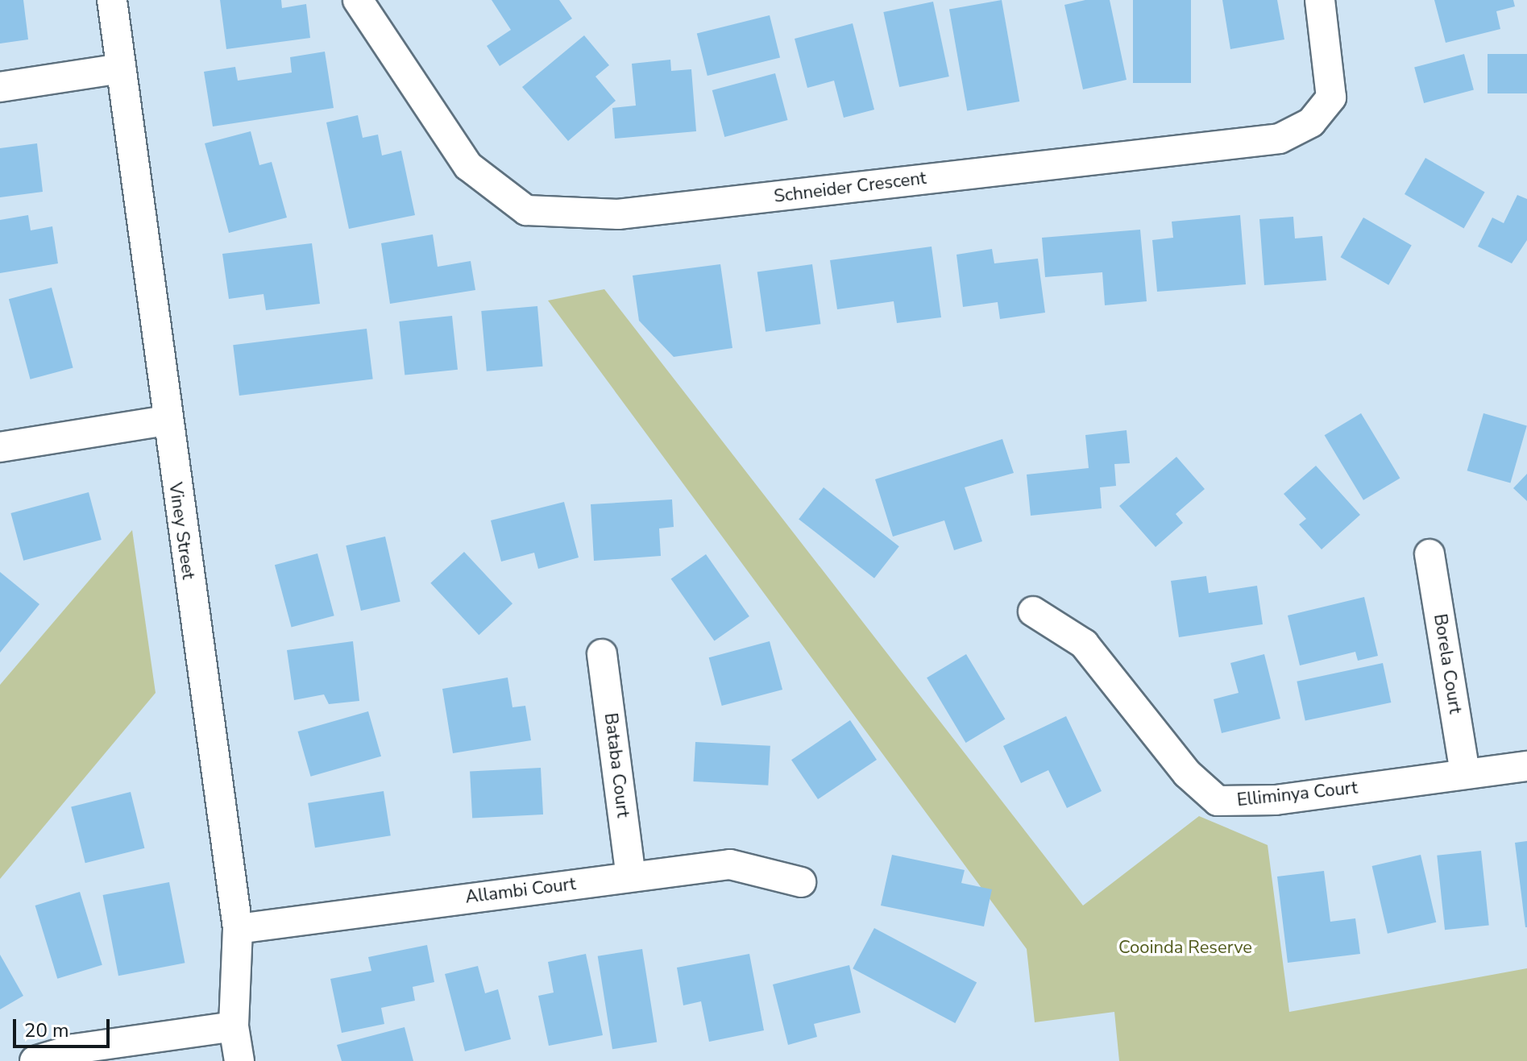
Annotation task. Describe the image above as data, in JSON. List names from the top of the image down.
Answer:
{
  "streets": {
    "street": [
      "Schneider Crescent",
      "Viney Street",
      "Borela Court",
      "Bataba Court",
      "Elliminya Court",
      "Allambi Court"
    ]
  },
  "crossings": [
    ["Viney Street", "Allambi Court"],
    ["Borela Court", "Elliminya Court"],
    ["Bataba Court", "Allambi Court"]
  ],
  "parks": ["Cooinda Reserve"],
  "scale_bar": "20 m"
}
